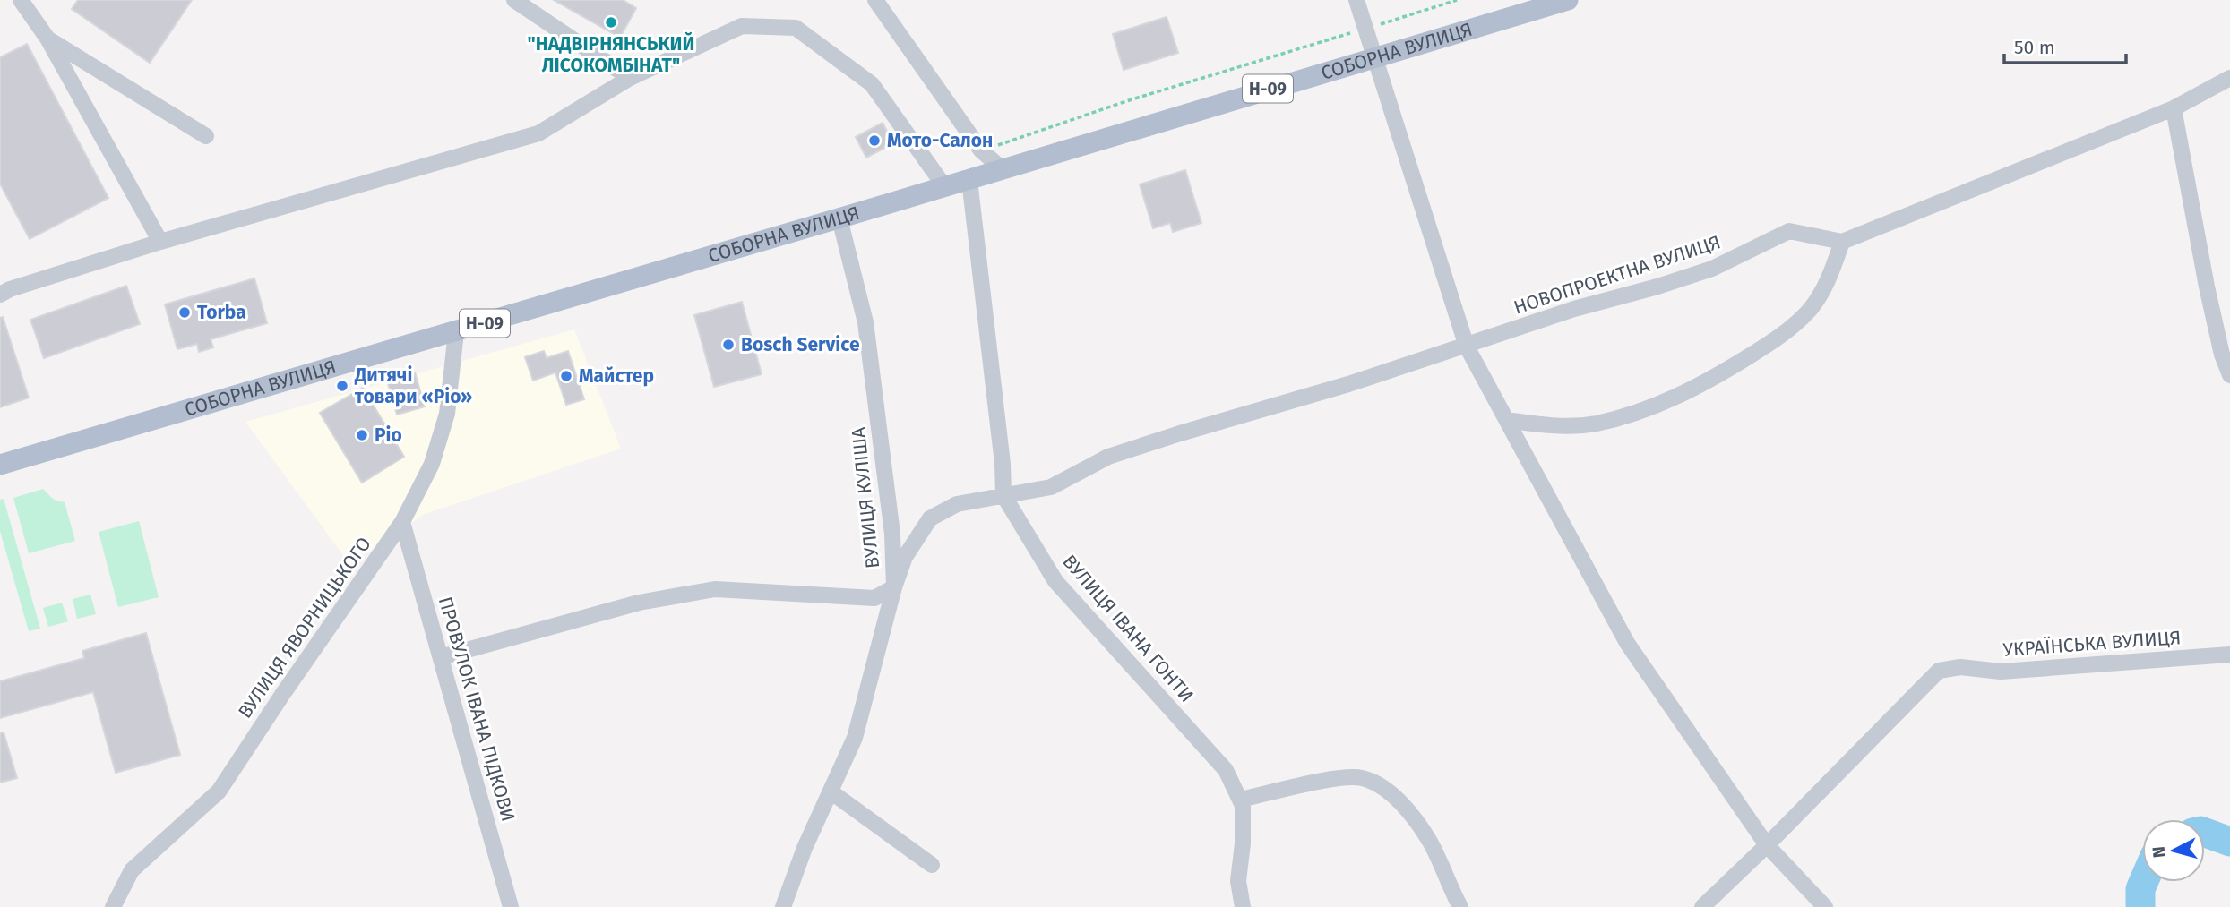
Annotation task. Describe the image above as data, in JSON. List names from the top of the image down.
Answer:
{
  "streets": {
    "main road": ["СОБОРНА ВУЛИЦЯ", "Н-09"],
    "street": [
      "НОВОПРОЕКТНА ВУЛИЦЯ",
      "ВУЛИЦЯ КУЛІША",
      "ВУЛИЦЯ ЯВОРНИЦЬКОГО",
      "ВУЛИЦЯ ІВАНА ГОНТИ",
      "УКРАЇНСЬКА ВУЛИЦЯ",
      "ПРОВУЛОК ІВАНА ПІДКОВИ"
    ]
  },
  "crossings": [
    ["СОБОРНА ВУЛИЦЯ", "ВУЛИЦЯ КУЛІША"],
    ["СОБОРНА ВУЛИЦЯ", "ВУЛИЦЯ ЯВОРНИЦЬКОГО"],
    ["СОБОРНА ВУЛИЦЯ", "ВУЛИЦЯ ІВАНА ГОНТИ"],
    ["НОВОПРОЕКТНА ВУЛИЦЯ", "ВУЛИЦЯ КУЛІША"],
    ["НОВОПРОЕКТНА ВУЛИЦЯ", "ВУЛИЦЯ ІВАНА ГОНТИ"],
    ["ВУЛИЦЯ ЯВОРНИЦЬКОГО", "ПРОВУЛОК ІВАНА ПІДКОВИ"]
  ],
  "places": [
    "\"НАДВІРНЯНСЬКИЙ ЛІСОКОМБІНАТ\"",
    "Мото-Салон",
    "Torba",
    "Bosch Service",
    "Майстер",
    "Дитячі товари «Ріо»",
    "Ріо"
  ],
  "scale_bar": "50 m",
  "north": "left"
}
